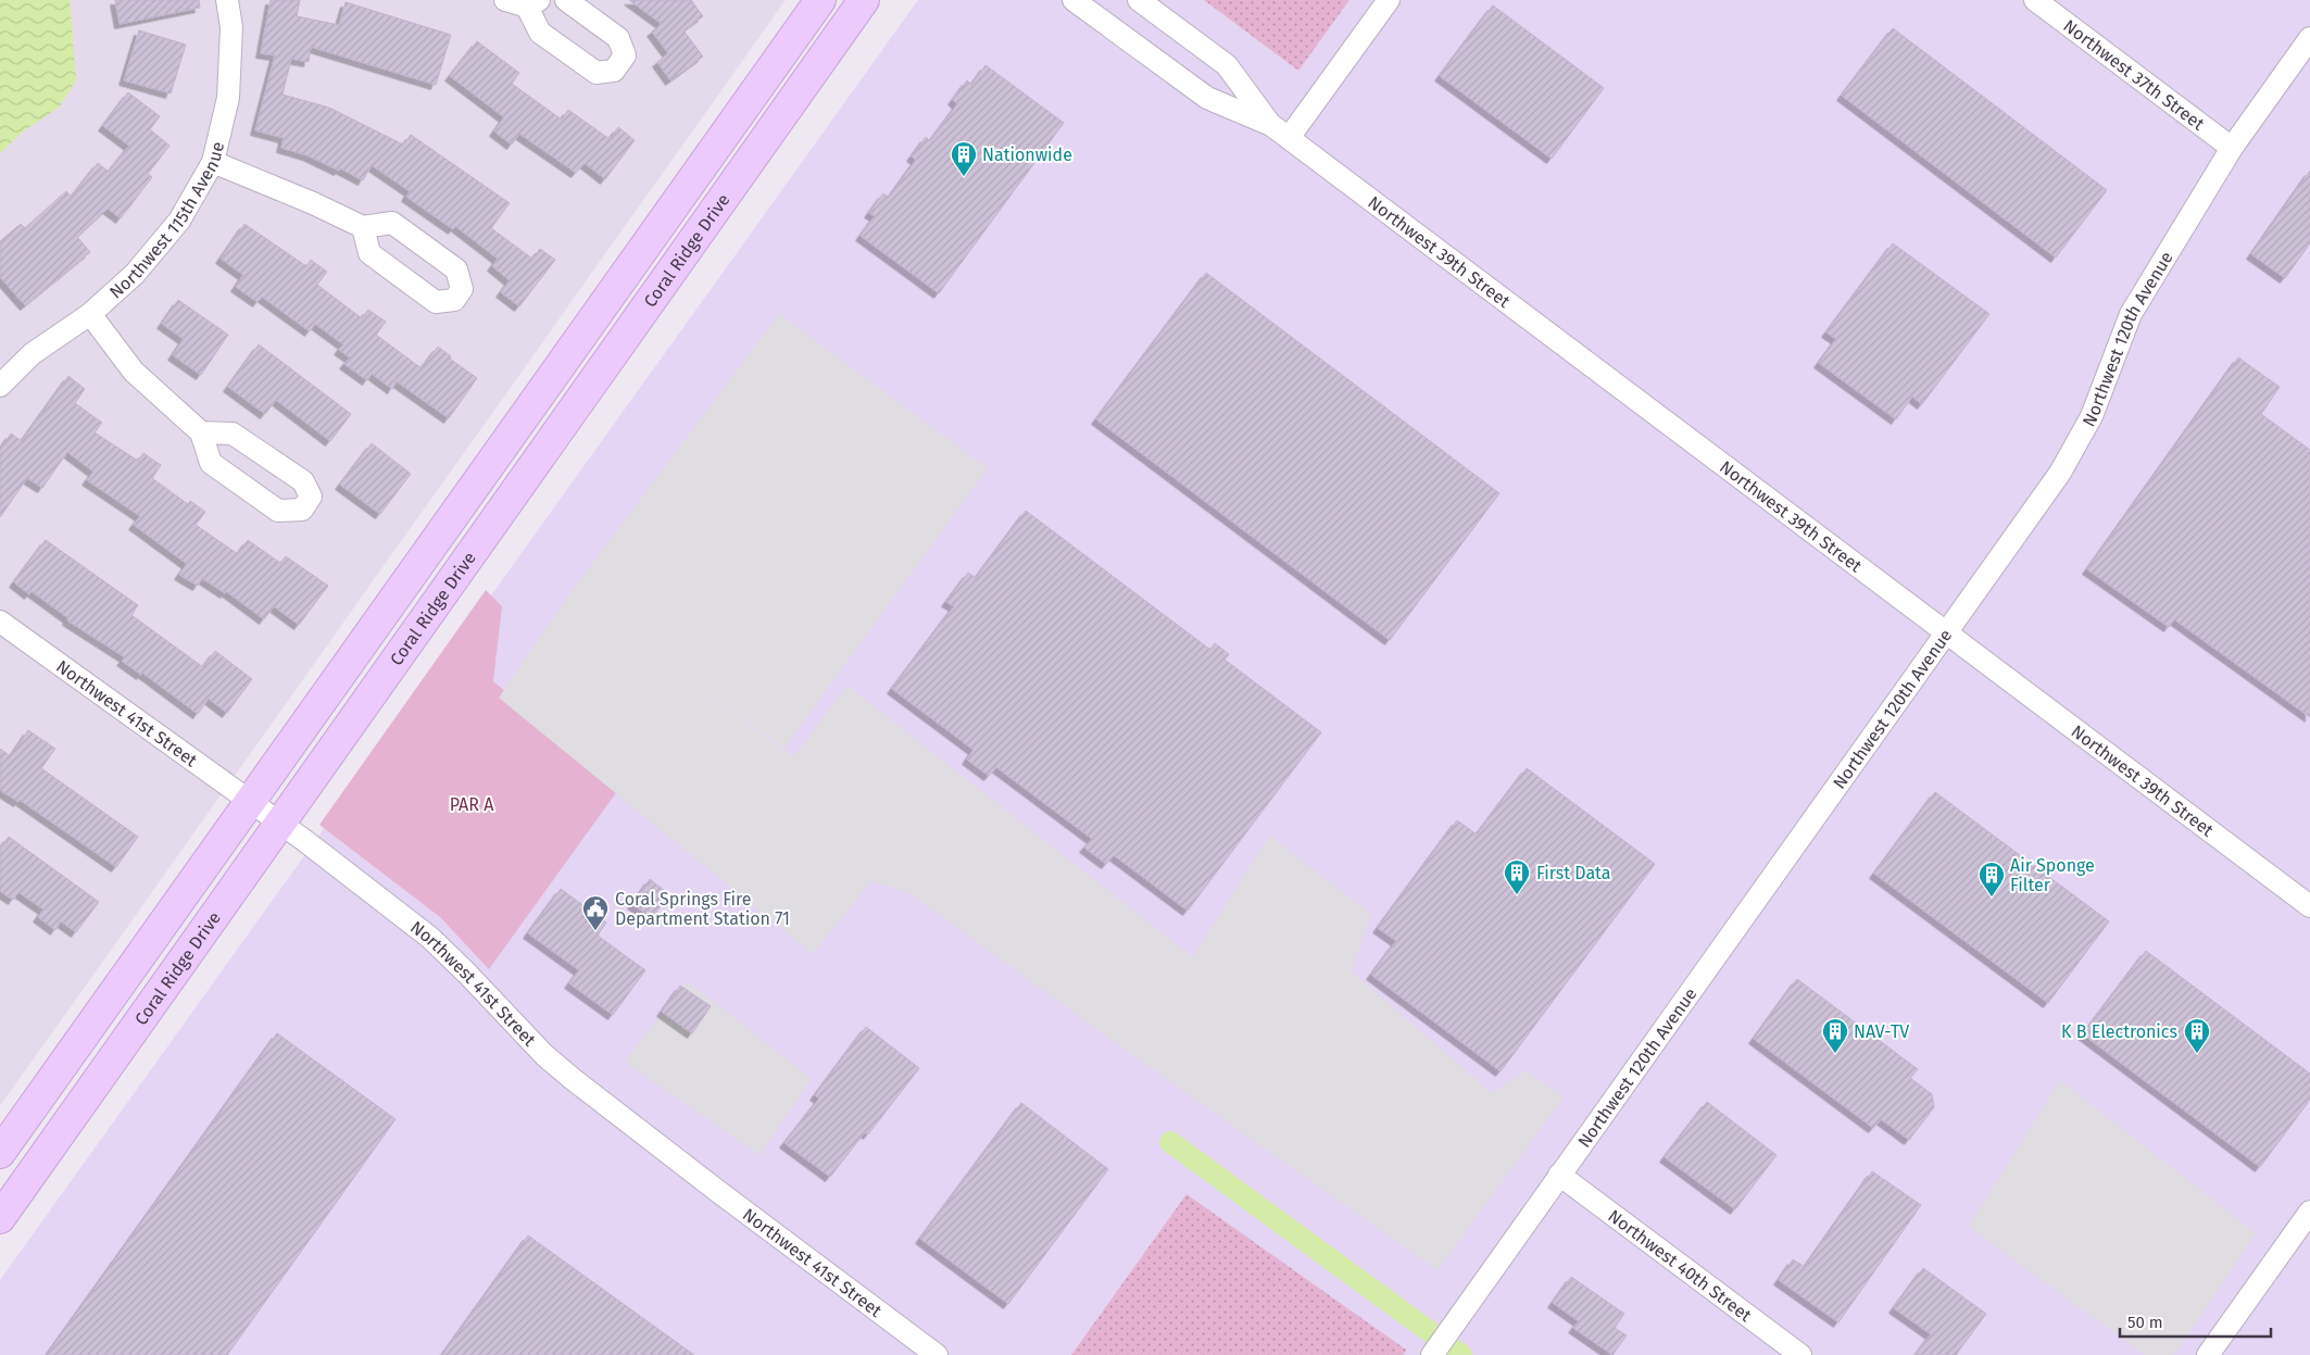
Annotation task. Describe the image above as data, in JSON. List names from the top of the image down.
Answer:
{
  "streets": {
    "main road": ["Coral Ridge Drive"],
    "street": [
      "Northwest 37th Street",
      "Northwest 115th Avenue",
      "Northwest 39th Street",
      "Northwest 120th Avenue",
      "Northwest 41st Street",
      "Northwest 40th Street"
    ]
  },
  "crossings": [
    ["Northwest 37th Street", "Northwest 120th Avenue"],
    ["Coral Ridge Drive", "Northwest 41st Street"],
    ["Northwest 39th Street", "Northwest 120th Avenue"],
    ["Northwest 120th Avenue", "Northwest 40th Street"]
  ],
  "parks": ["PAR A"],
  "places": {
    "building": [
      "Nationwide",
      "First Data",
      "Air Sponge Filter",
      "NAV-TV",
      "K B Electronics"
    ],
    "public building": ["Coral Springs Fire Department Station 71"]
  },
  "scale_bar": "50 m"
}
